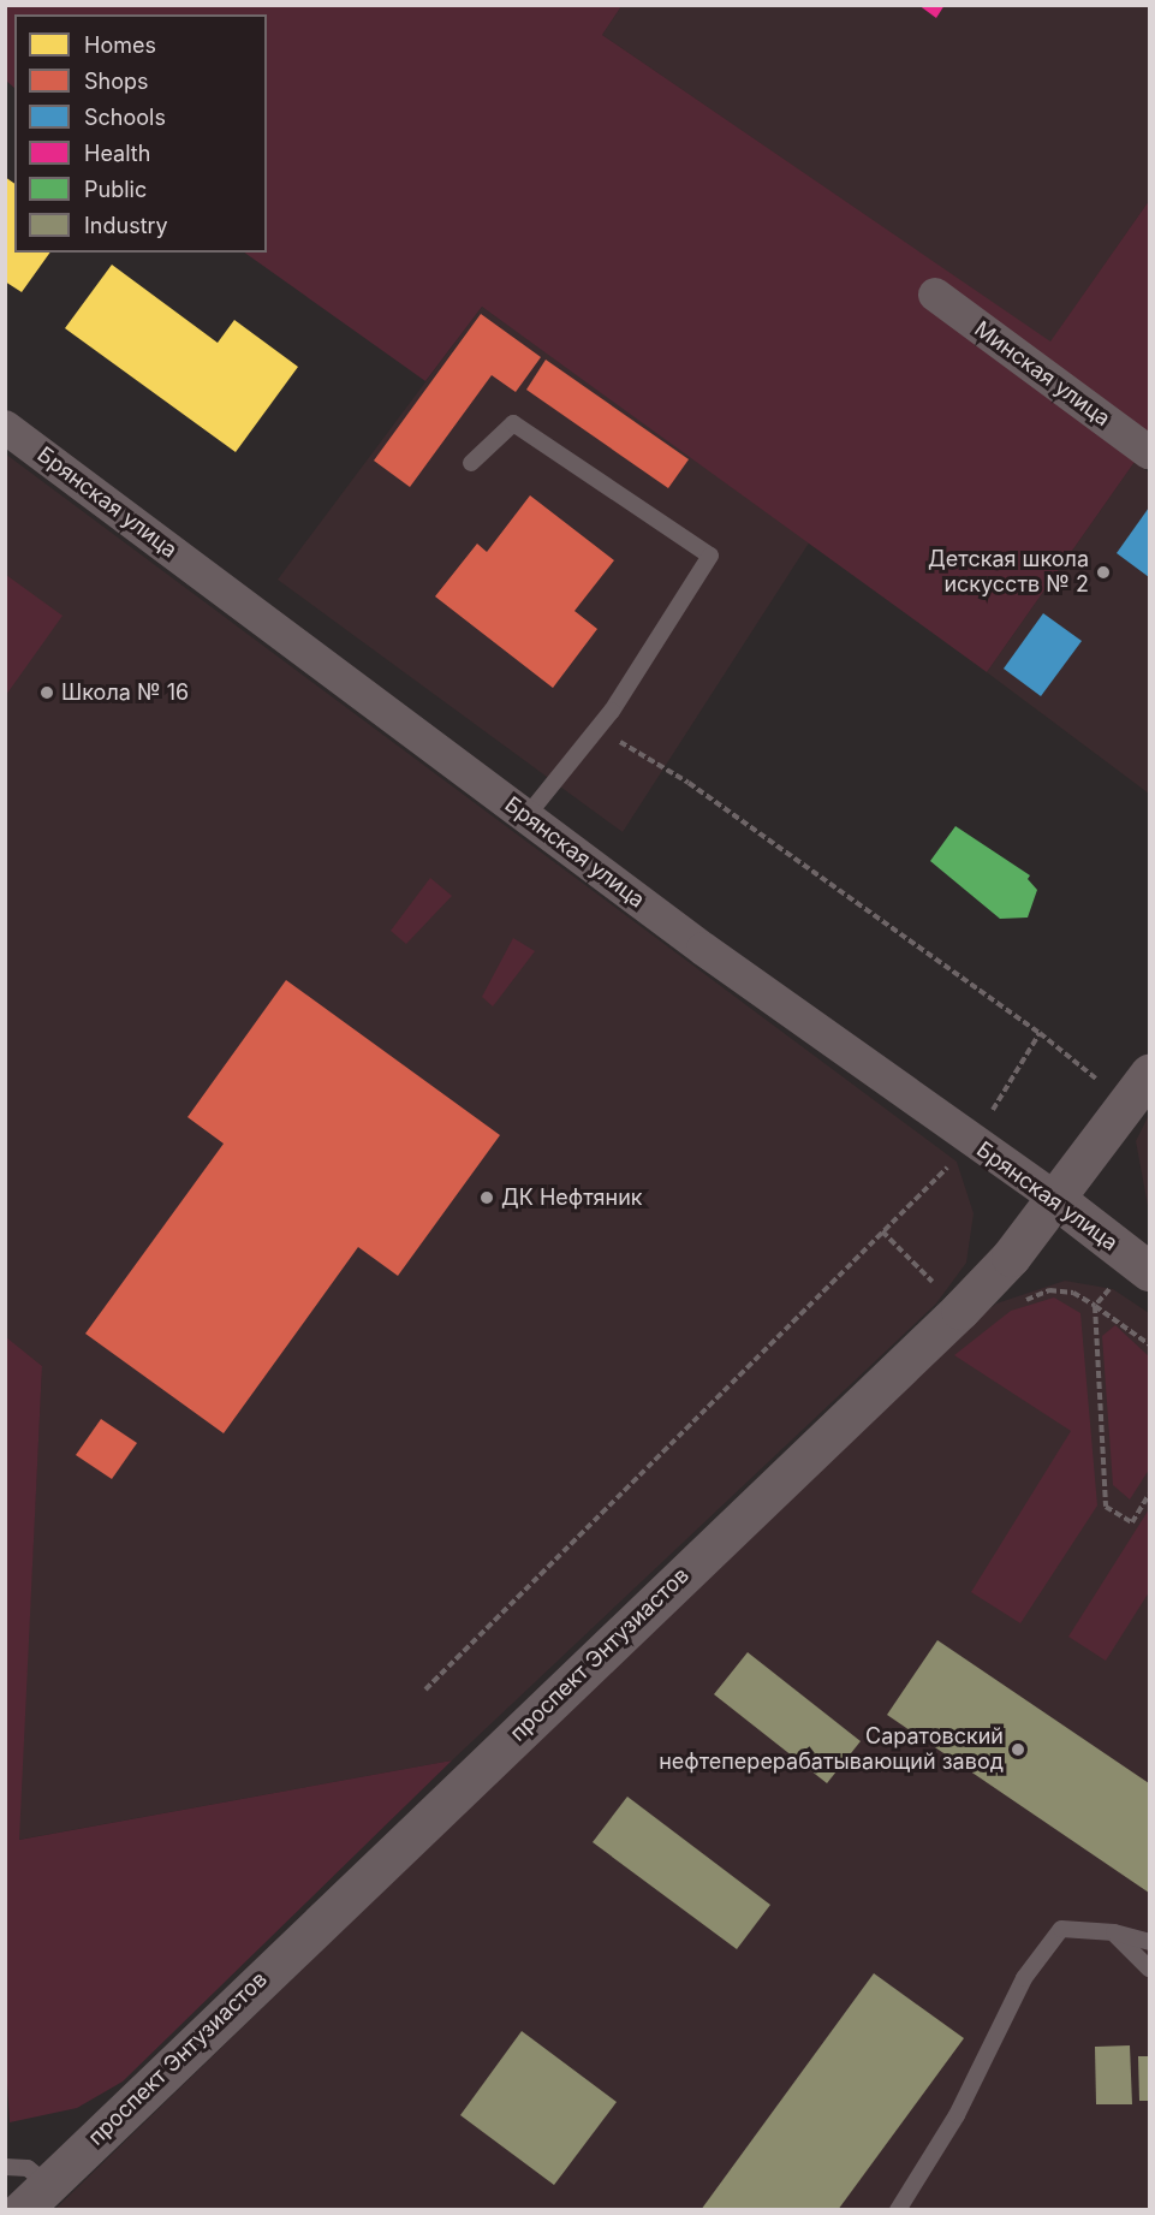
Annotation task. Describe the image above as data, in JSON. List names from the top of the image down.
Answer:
{
  "streets": {
    "street": ["Минская улица", "Брянская улица", "проспект Энтузиастов"]
  },
  "crossings": [
    ["Брянская улица", "проспект Энтузиастов"]
  ],
  "places": [
    "Детская школа искусств № 2",
    "Школа № 16",
    "ДК Нефтяник",
    "Саратовский нефтеперерабатывающий завод"
  ],
  "legend": [
    "Homes",
    "Shops",
    "Schools",
    "Health",
    "Public",
    "Industry"
  ]
}
